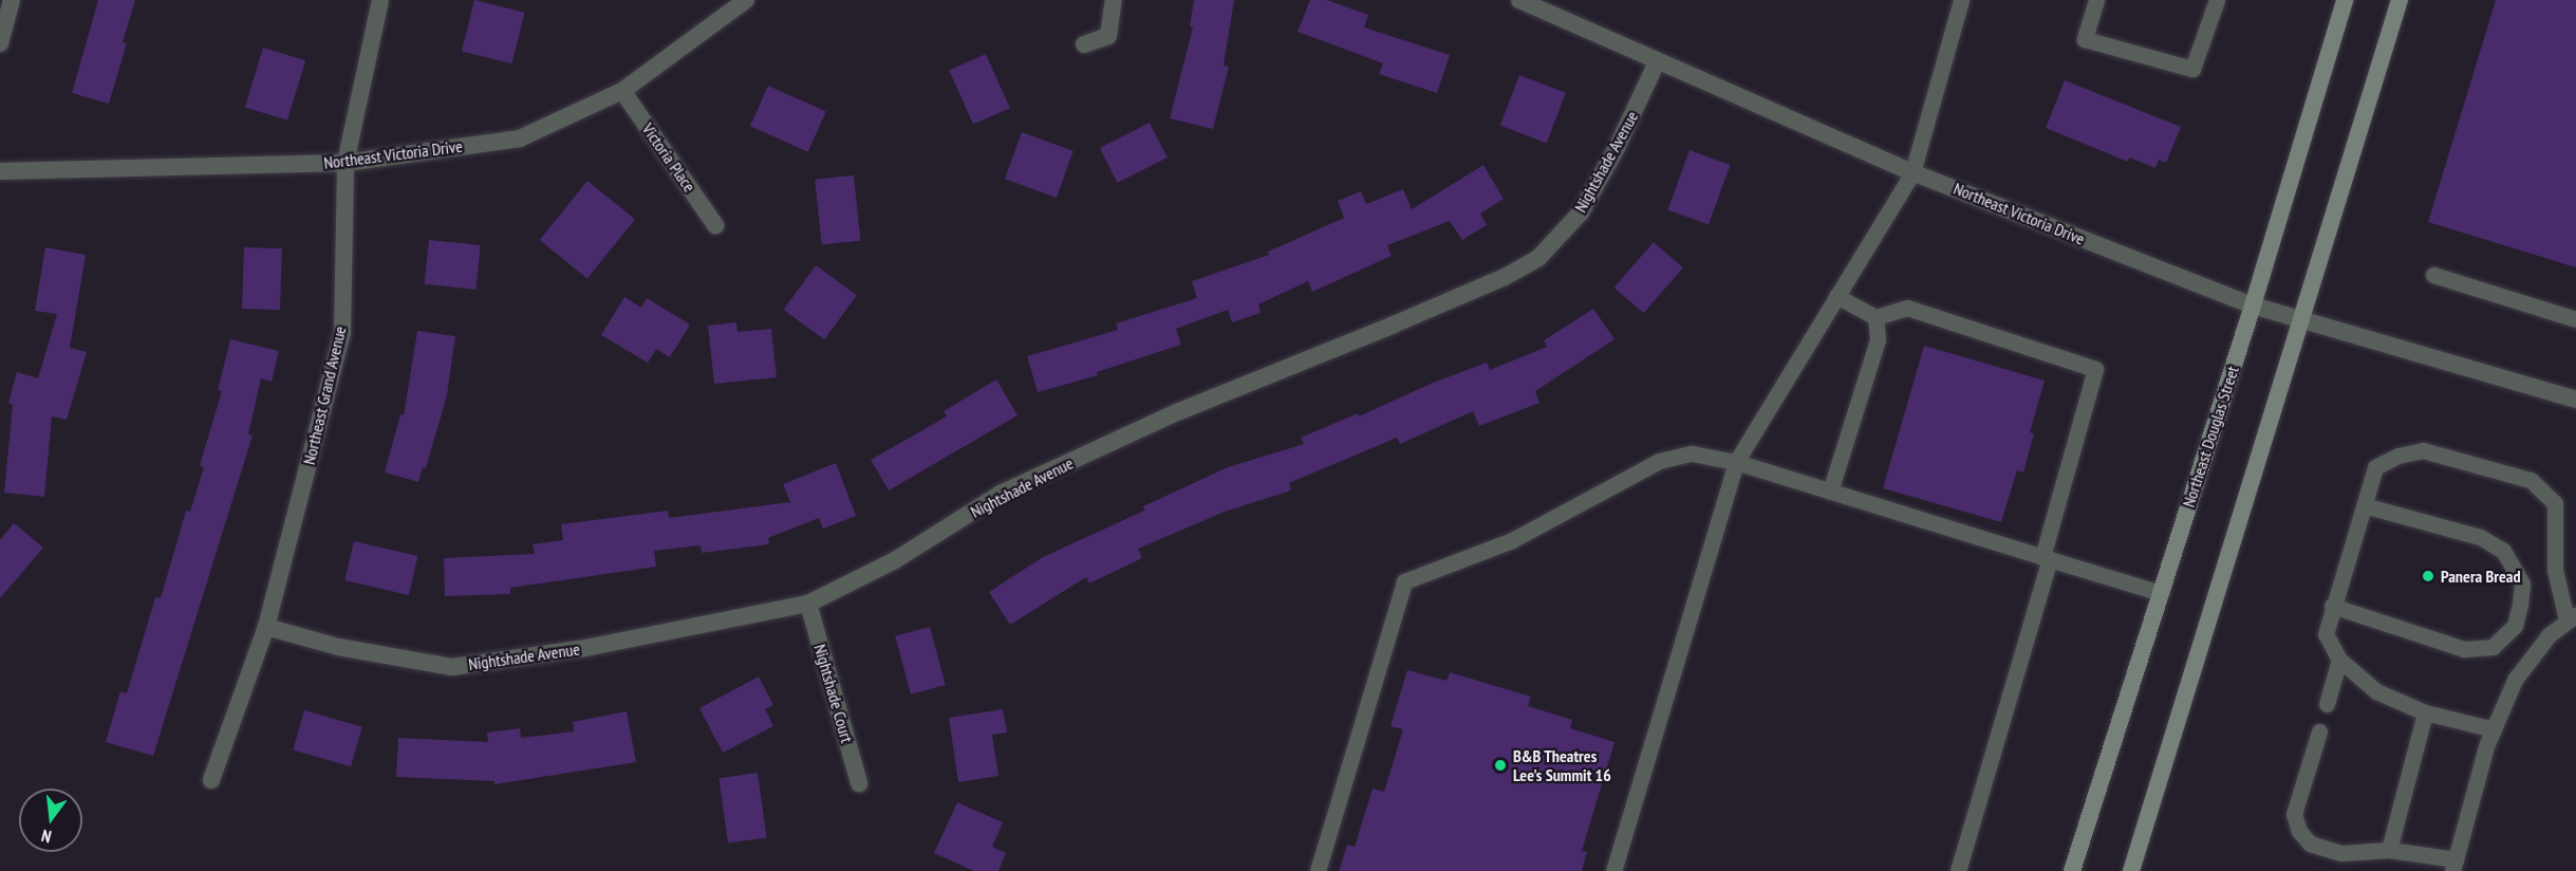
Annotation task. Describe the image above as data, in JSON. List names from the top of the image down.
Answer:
{
  "streets": {
    "main road": ["Northeast Douglas Street"],
    "street": [
      "Northeast Victoria Drive",
      "Victoria Place",
      "Nightshade Avenue",
      "Northeast Grand Avenue",
      "Nightshade Court"
    ]
  },
  "crossings": [
    ["Northeast Victoria Drive", "Victoria Place"],
    ["Northeast Victoria Drive", "Nightshade Avenue"],
    ["Northeast Victoria Drive", "Northeast Grand Avenue"],
    ["Northeast Victoria Drive", "Northeast Douglas Street"],
    ["Nightshade Avenue", "Northeast Grand Avenue"],
    ["Nightshade Avenue", "Nightshade Court"]
  ],
  "places": ["Panera Bread", "B&B Theatres Lee's Summit 16"],
  "north": "bottom"
}
